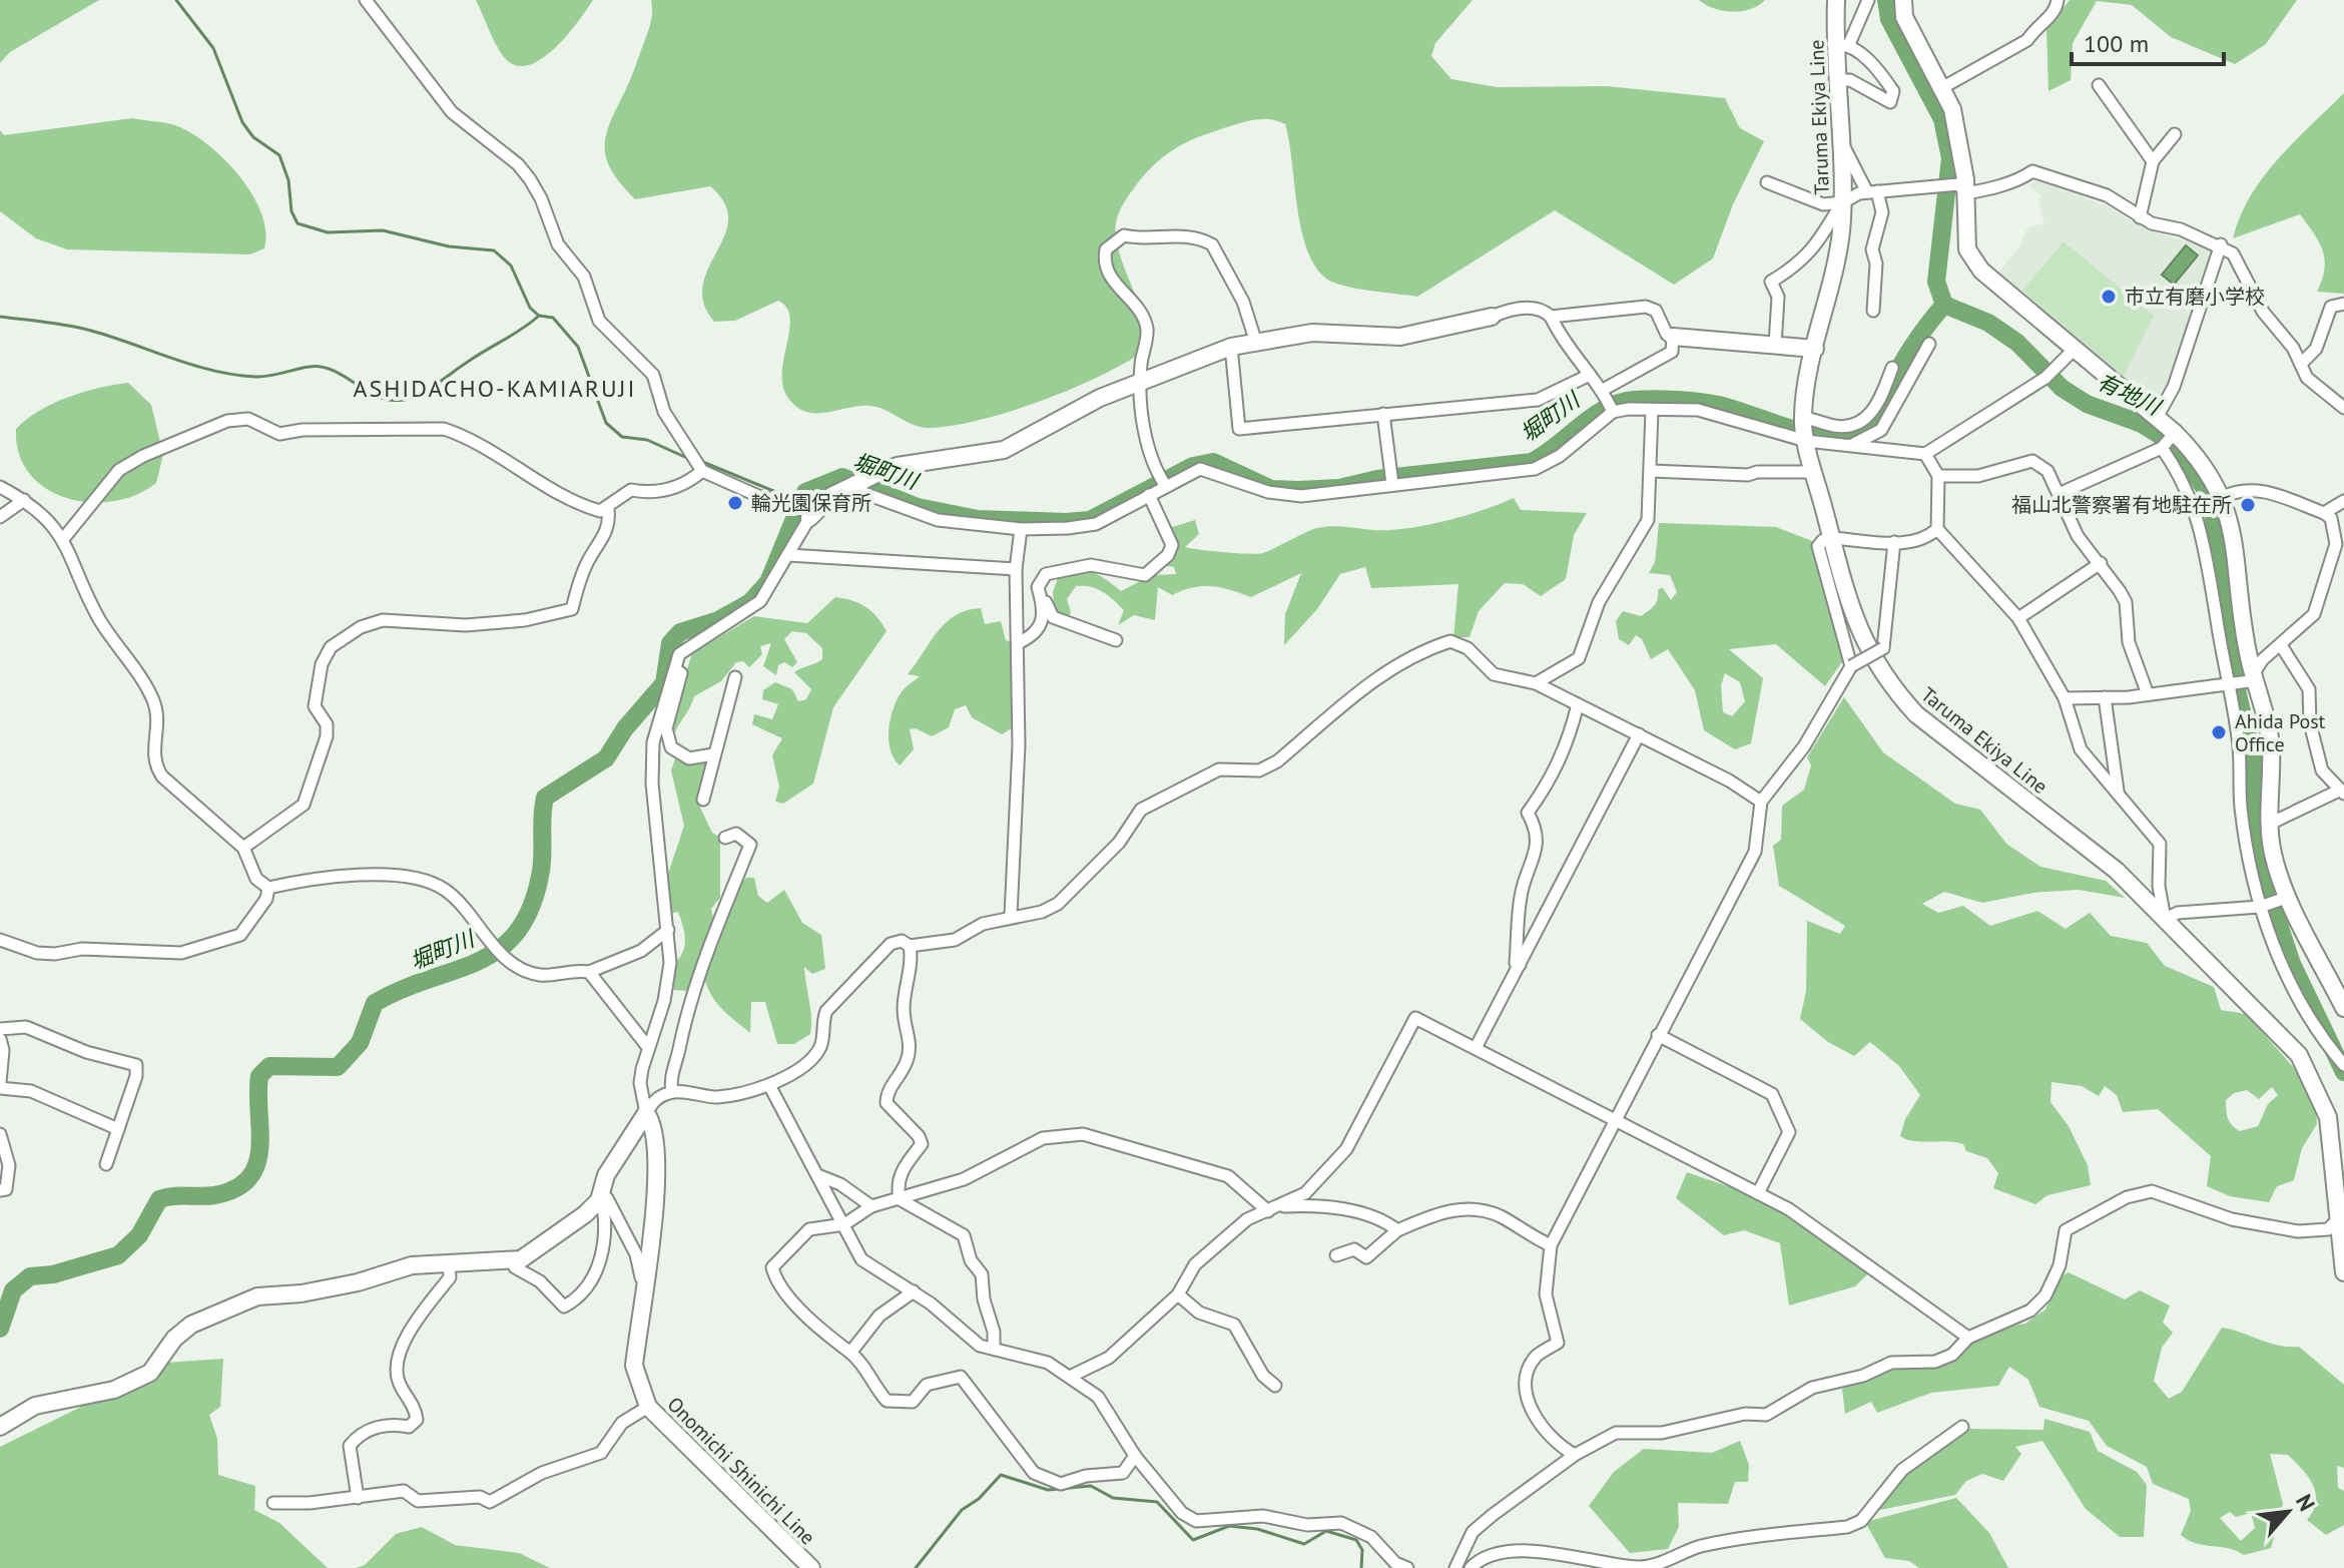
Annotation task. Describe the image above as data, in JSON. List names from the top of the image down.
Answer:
{
  "streets": {
    "main road": ["Taruma Ekiya Line", "Onomichi Shinichi Line"]
  },
  "districts": ["ASHIDACHO-KAMIARUJI"],
  "water": ["有地川", "堀町川"],
  "places": [
    "市立有磨小学校",
    "輪光園保育所",
    "福山北警察署有地駐在所",
    "Ahida Post Office"
  ],
  "scale_bar": "100 m",
  "north": "top right"
}
